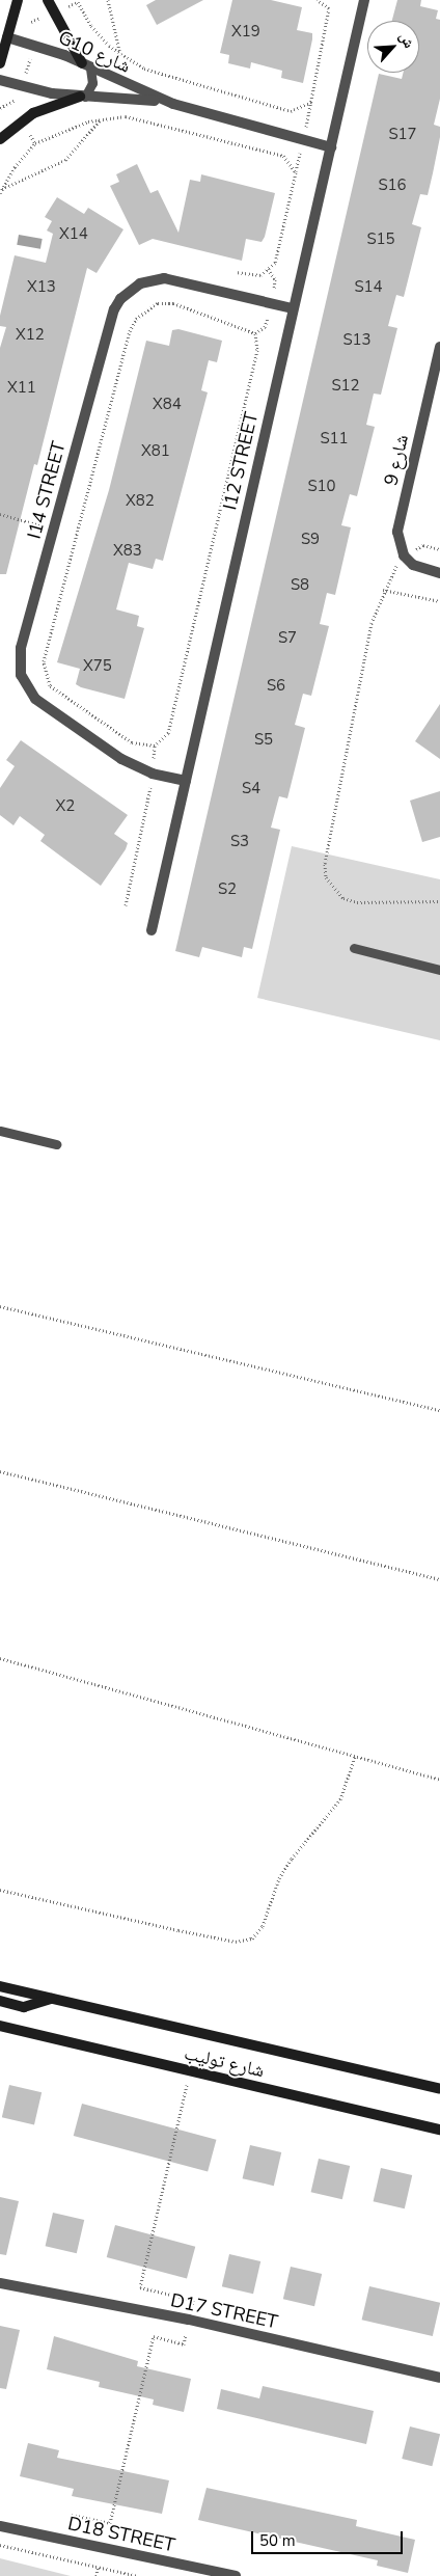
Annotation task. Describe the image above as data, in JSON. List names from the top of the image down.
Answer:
{
  "streets": {
    "street": [
      "G10 شارع",
      "شارع 9",
      "I12 STREET",
      "I14 STREET",
      "شارع توليب",
      "D17 STREET",
      "D18 STREET"
    ]
  },
  "crossings": [
    ["G10 شارع", "I12 STREET"],
    ["I12 STREET", "I14 STREET"]
  ],
  "house_numbers": [
    "X19",
    "S17",
    "S16",
    "X14",
    "S15",
    "X13",
    "S14",
    "X12",
    "S13",
    "S12",
    "X11",
    "X84",
    "S11",
    "X81",
    "S10",
    "X82",
    "S9",
    "X83",
    "S8",
    "S7",
    "X75",
    "S6",
    "S5",
    "S4",
    "X2",
    "S3",
    "S2"
  ],
  "scale_bar": "50 m",
  "north": "top right"
}
